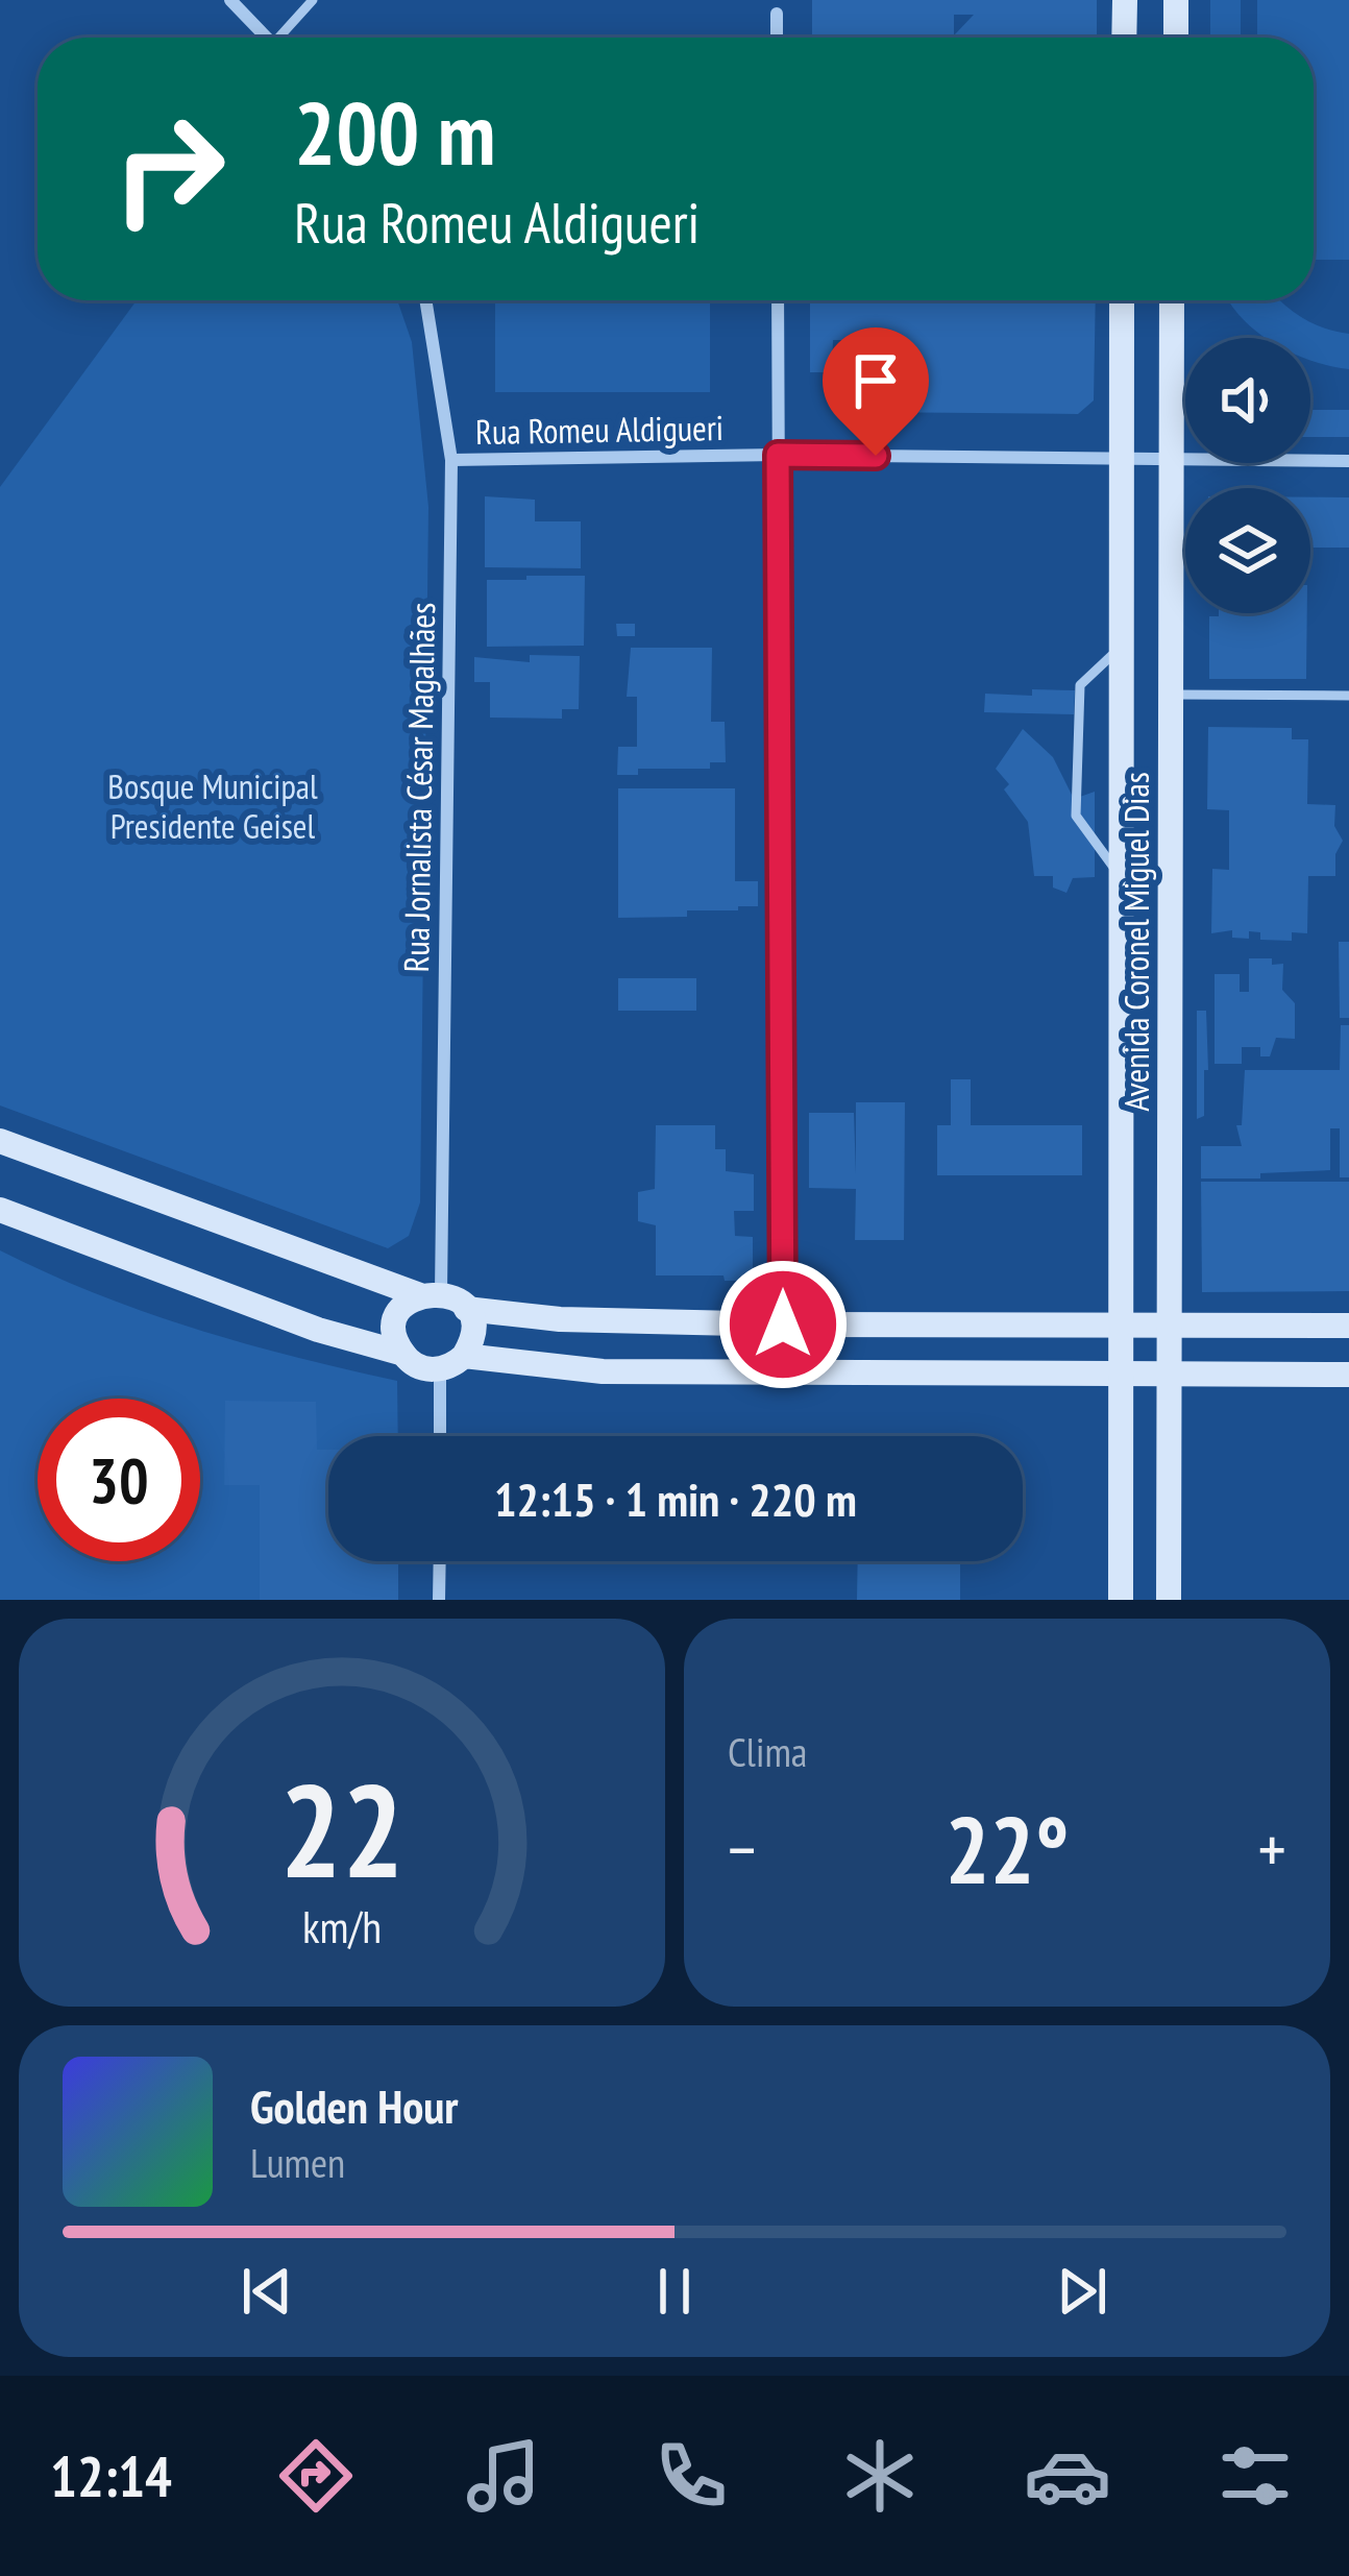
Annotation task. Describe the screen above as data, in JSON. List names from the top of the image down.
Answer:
{
  "streets": {
    "main road": ["Avenida Coronel Miguel Dias"],
    "street": ["Rua Romeu Aldigueri", "Rua Jornalista César Magalhães"]
  },
  "crossings": [
    ["Rua Romeu Aldigueri", "Rua Jornalista César Magalhães"],
    ["Rua Romeu Aldigueri", "Avenida Coronel Miguel Dias"]
  ],
  "parks": ["Bosque Municipal Presidente Geisel"],
  "page": {
    "turn": ["200 m", "Rua Romeu Aldigueri"],
    "limit": "30",
    "trip": "12:15 · 1 min · 220 m",
    "tile": "Clima",
    "heat": ["−", "22°", "+"],
    "song": ["Golden Hour", "Lumen"],
    "tabs": "12:14",
    "gauge": ["22", "km/h"]
  }
}
